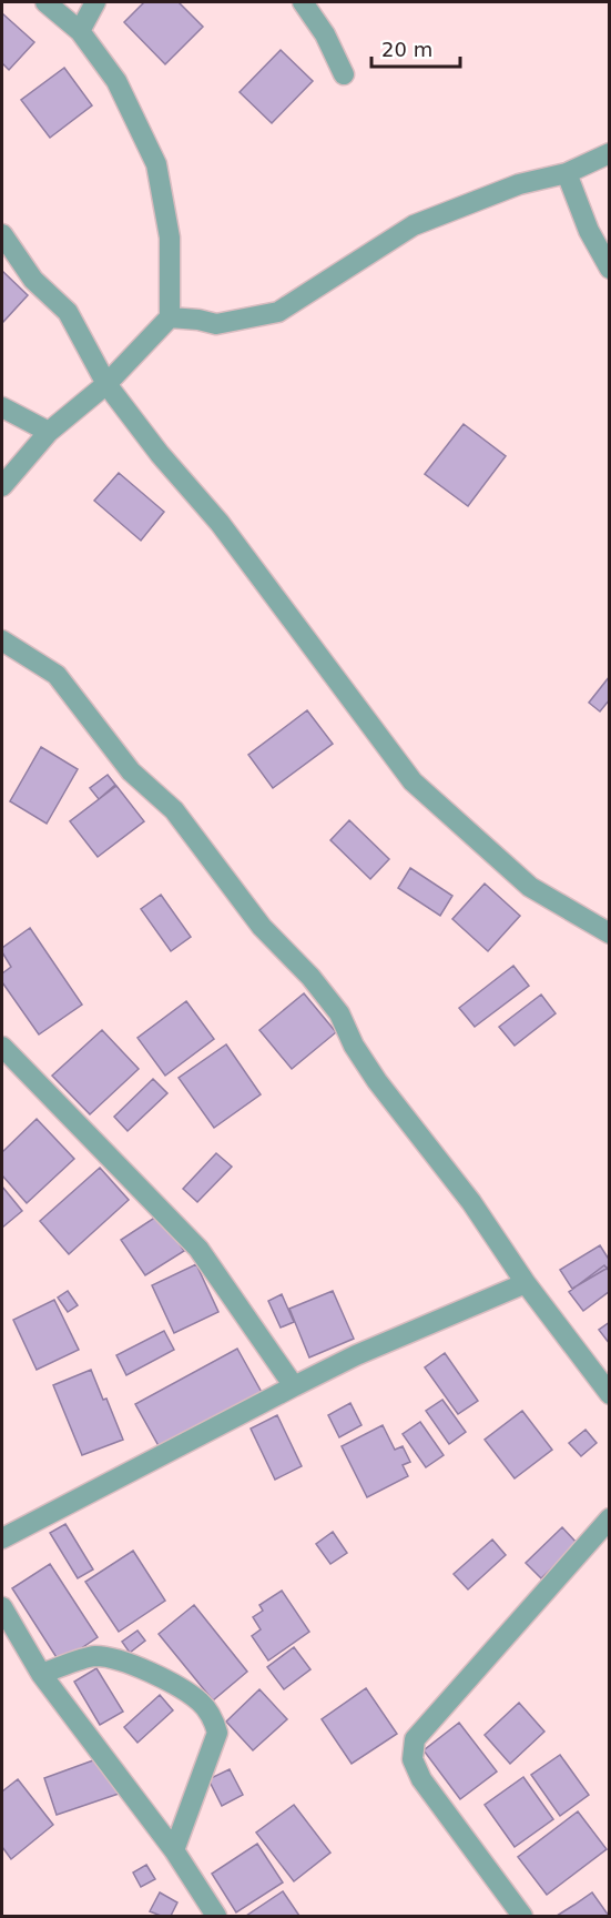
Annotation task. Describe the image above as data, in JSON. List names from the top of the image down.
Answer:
{
  "scale_bar": "20 m"
}
